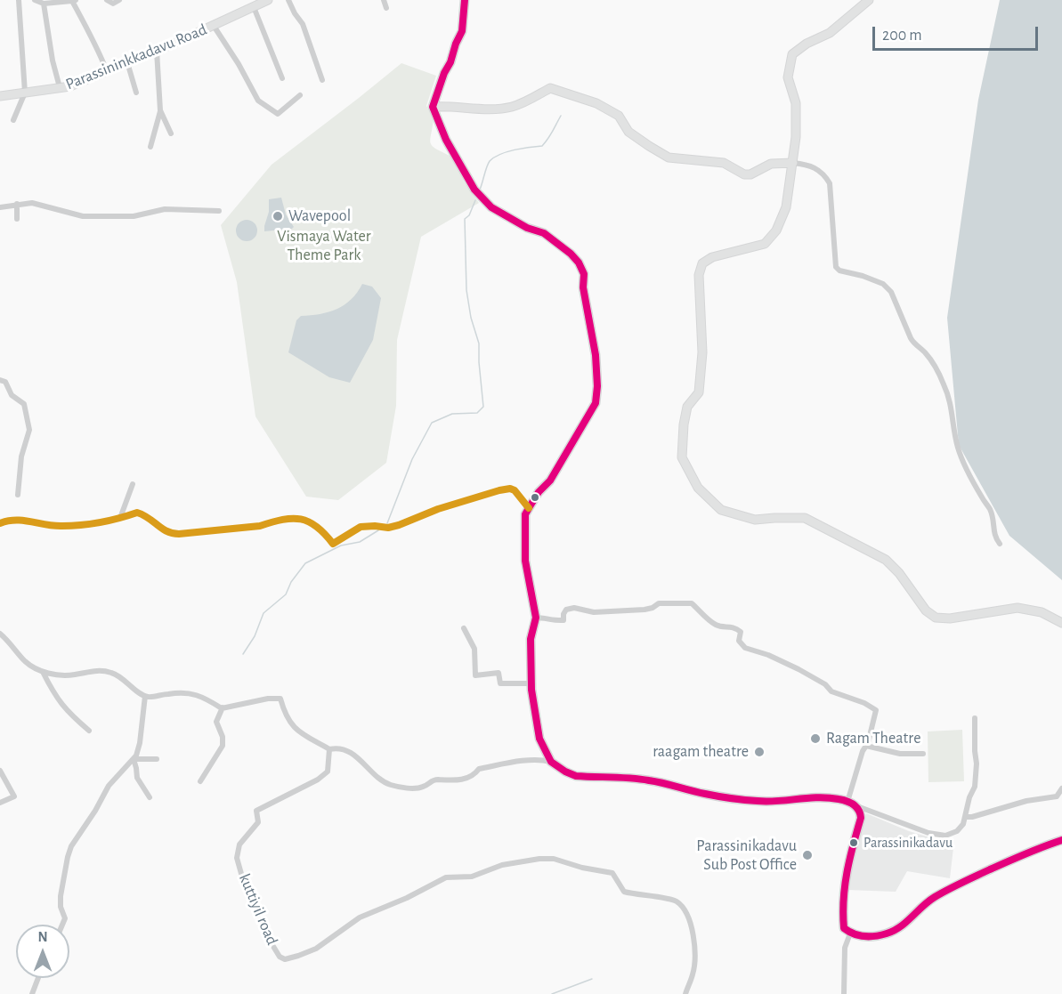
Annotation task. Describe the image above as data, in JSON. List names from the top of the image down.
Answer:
{
  "streets": {
    "main road": ["Parassininkkadavu Road"],
    "street": ["kuttiyil road"]
  },
  "parks": ["Vismaya Water Theme Park"],
  "places": [
    "Wavepool",
    "Ragam Theatre",
    "raagam theatre",
    "Parassinikadavu",
    "Parassinikadavu Sub Post Office"
  ],
  "scale_bar": "200 m",
  "north": "top"
}
